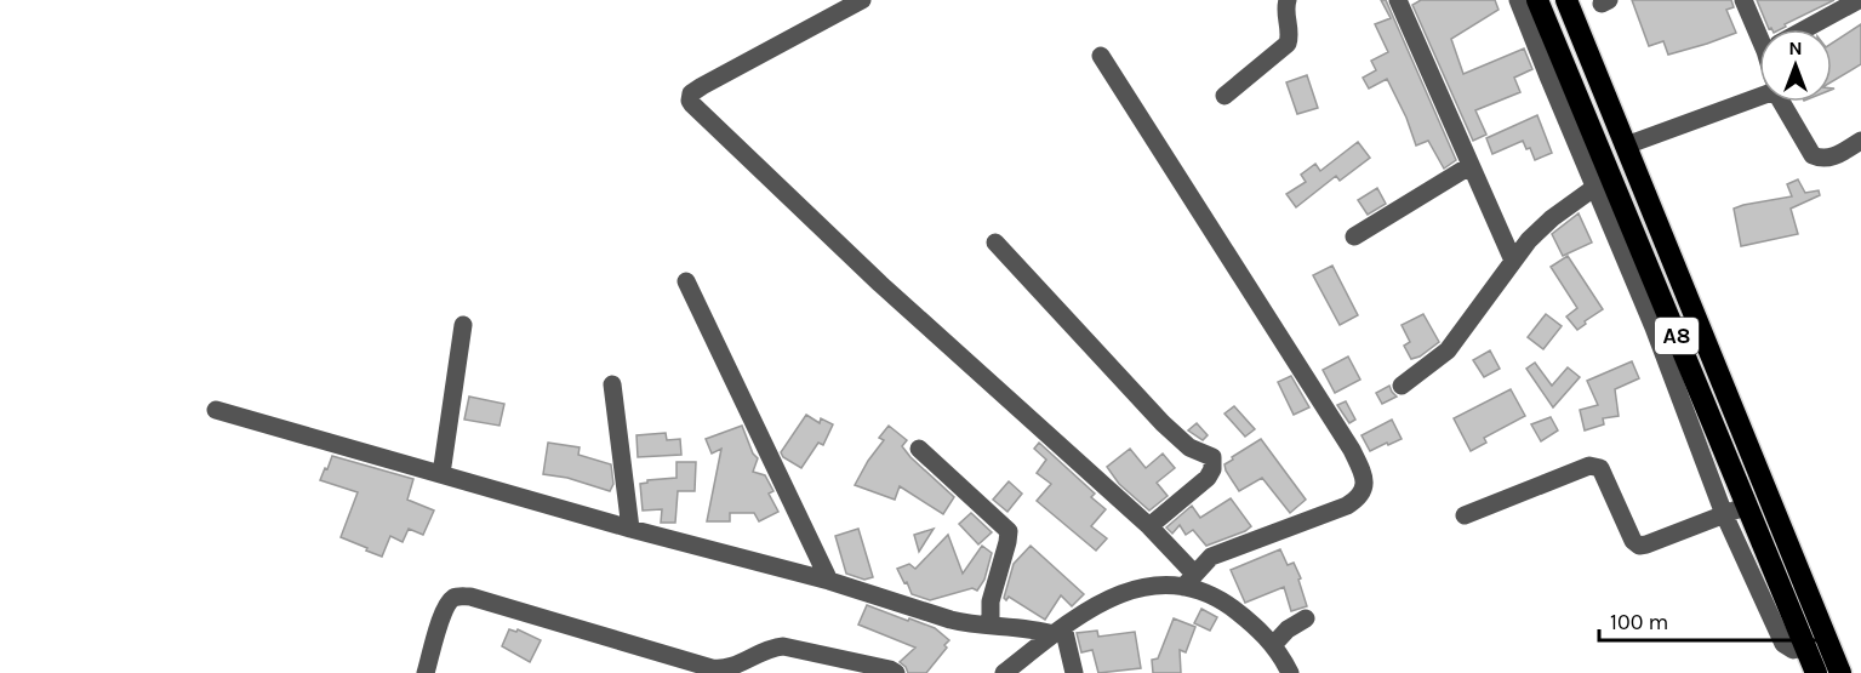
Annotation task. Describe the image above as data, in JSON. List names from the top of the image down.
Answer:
{
  "streets": {
    "highway": ["A8"]
  },
  "scale_bar": "100 m",
  "north": "top"
}
